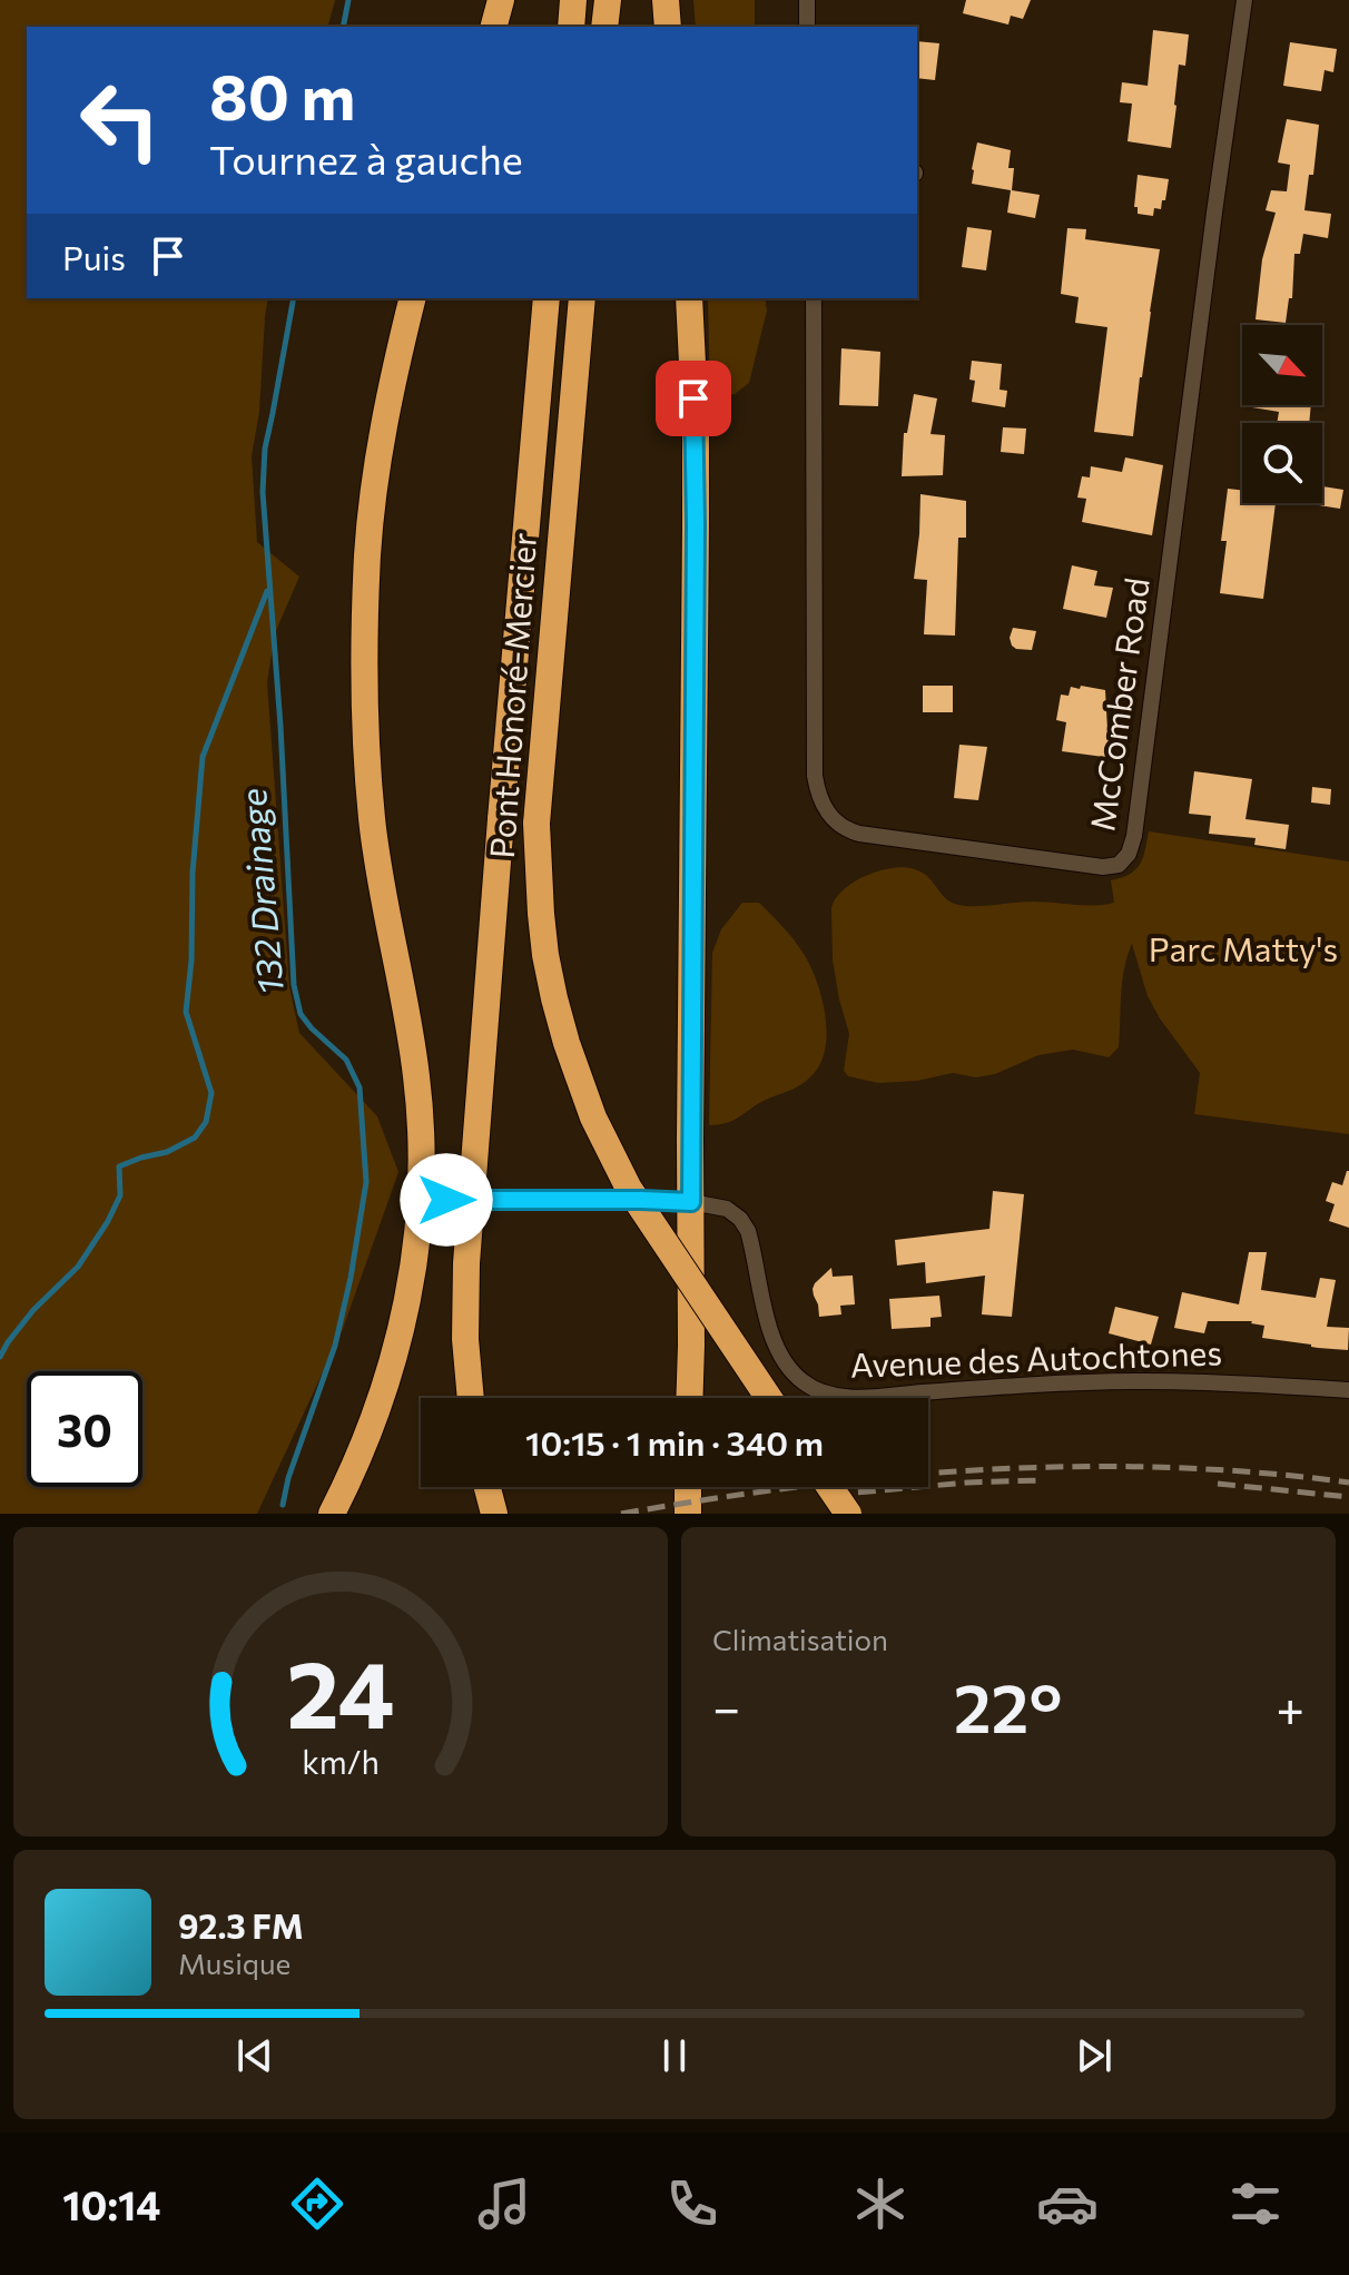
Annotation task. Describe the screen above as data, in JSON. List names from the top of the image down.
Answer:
{
  "streets": {
    "highway": ["Pont Honoré-Mercier"],
    "street": ["McComber Road", "Avenue des Autochtones"]
  },
  "water": ["132 Drainage"],
  "parks": ["Parc Matty's"],
  "north": "bottom right",
  "page": {
    "turn": ["80 m", "Tournez à gauche"],
    "then": "Puis",
    "limit": "30",
    "trip": "10:15 · 1 min · 340 m",
    "tile": "Climatisation",
    "heat": ["−", "22°", "+"],
    "song": ["92.3 FM", "Musique"],
    "tabs": "10:14",
    "gauge": ["24", "km/h"]
  }
}
